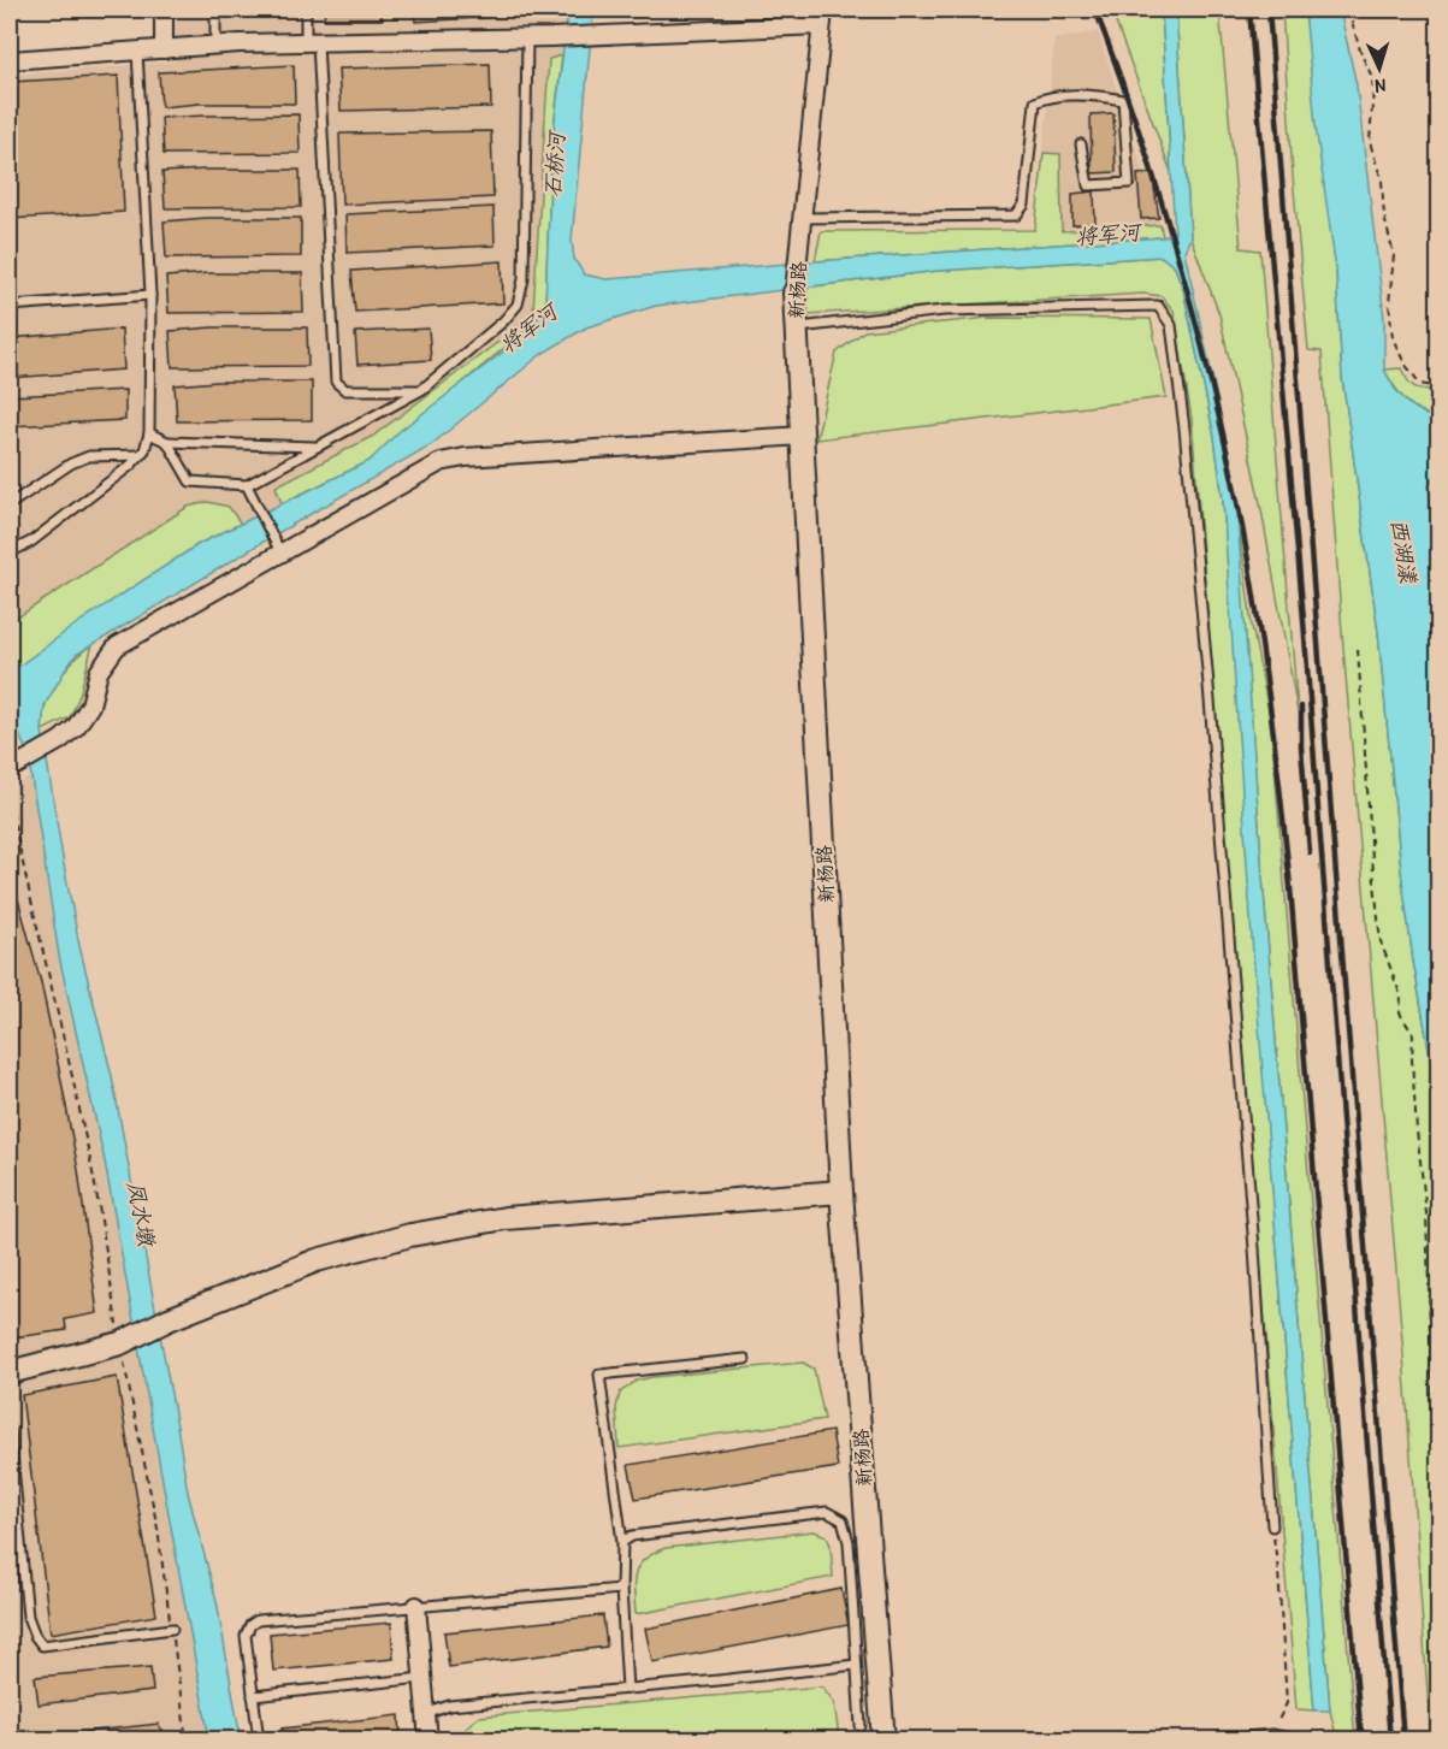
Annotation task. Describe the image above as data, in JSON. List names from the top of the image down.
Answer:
{
  "streets": {
    "street": ["新杨路"]
  },
  "water": [
    "石桥河",
    "将军河",
    "西湖漾",
    "凤水墩"
  ],
  "north": "bottom"
}
